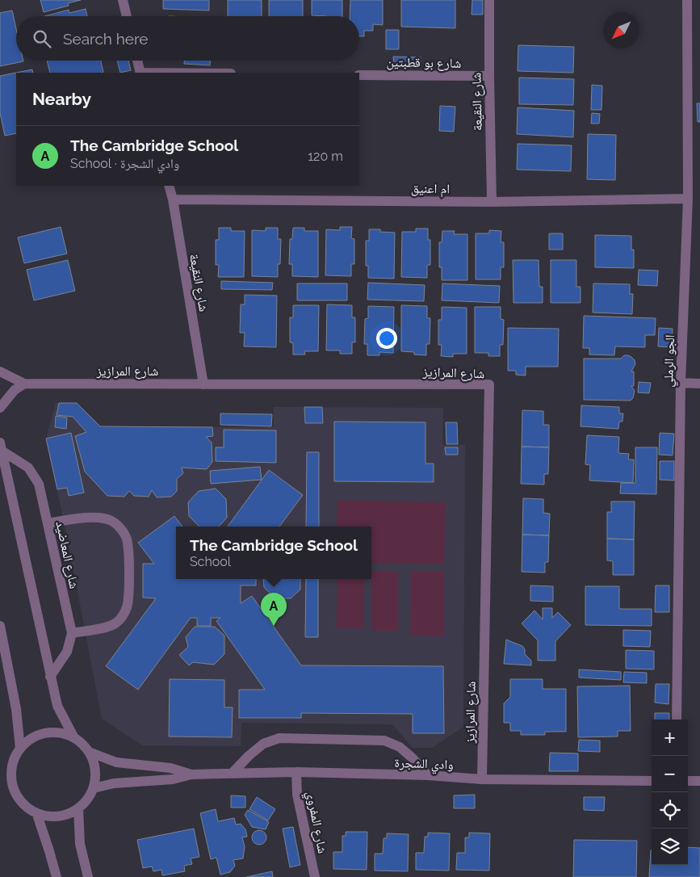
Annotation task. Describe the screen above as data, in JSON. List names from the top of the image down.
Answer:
{
  "streets": {
    "street": [
      "شارع بو قطبتين",
      "شارع النقيعة",
      "ام اعنيق",
      "الجو الرملي",
      "شارع المرازيز",
      "شارع المعاضيد",
      "وادي الشجرة",
      "شارع المفروي"
    ]
  },
  "crossings": [
    ["شارع بو قطبتين", "شارع النقيعة"],
    ["شارع النقيعة", "ام اعنيق"],
    ["شارع النقيعة", "شارع المرازيز"],
    ["ام اعنيق", "الجو الرملي"],
    ["شارع المرازيز", "وادي الشجرة"],
    ["شارع المعاضيد", "وادي الشجرة"],
    ["وادي الشجرة", "شارع المفروي"]
  ],
  "north": "bottom left",
  "page": {
    "search": "Search here",
    "heading": "Nearby",
    "list": [
      {
        "mark": "A",
        "name": "The Cambridge School",
        "note": "School · وادي الشجرة",
        "value": "120 m"
      }
    ],
    "popup": ["The Cambridge School", "School"],
    "pins": "A",
    "map_buttons": ["+", "−"]
  }
}
